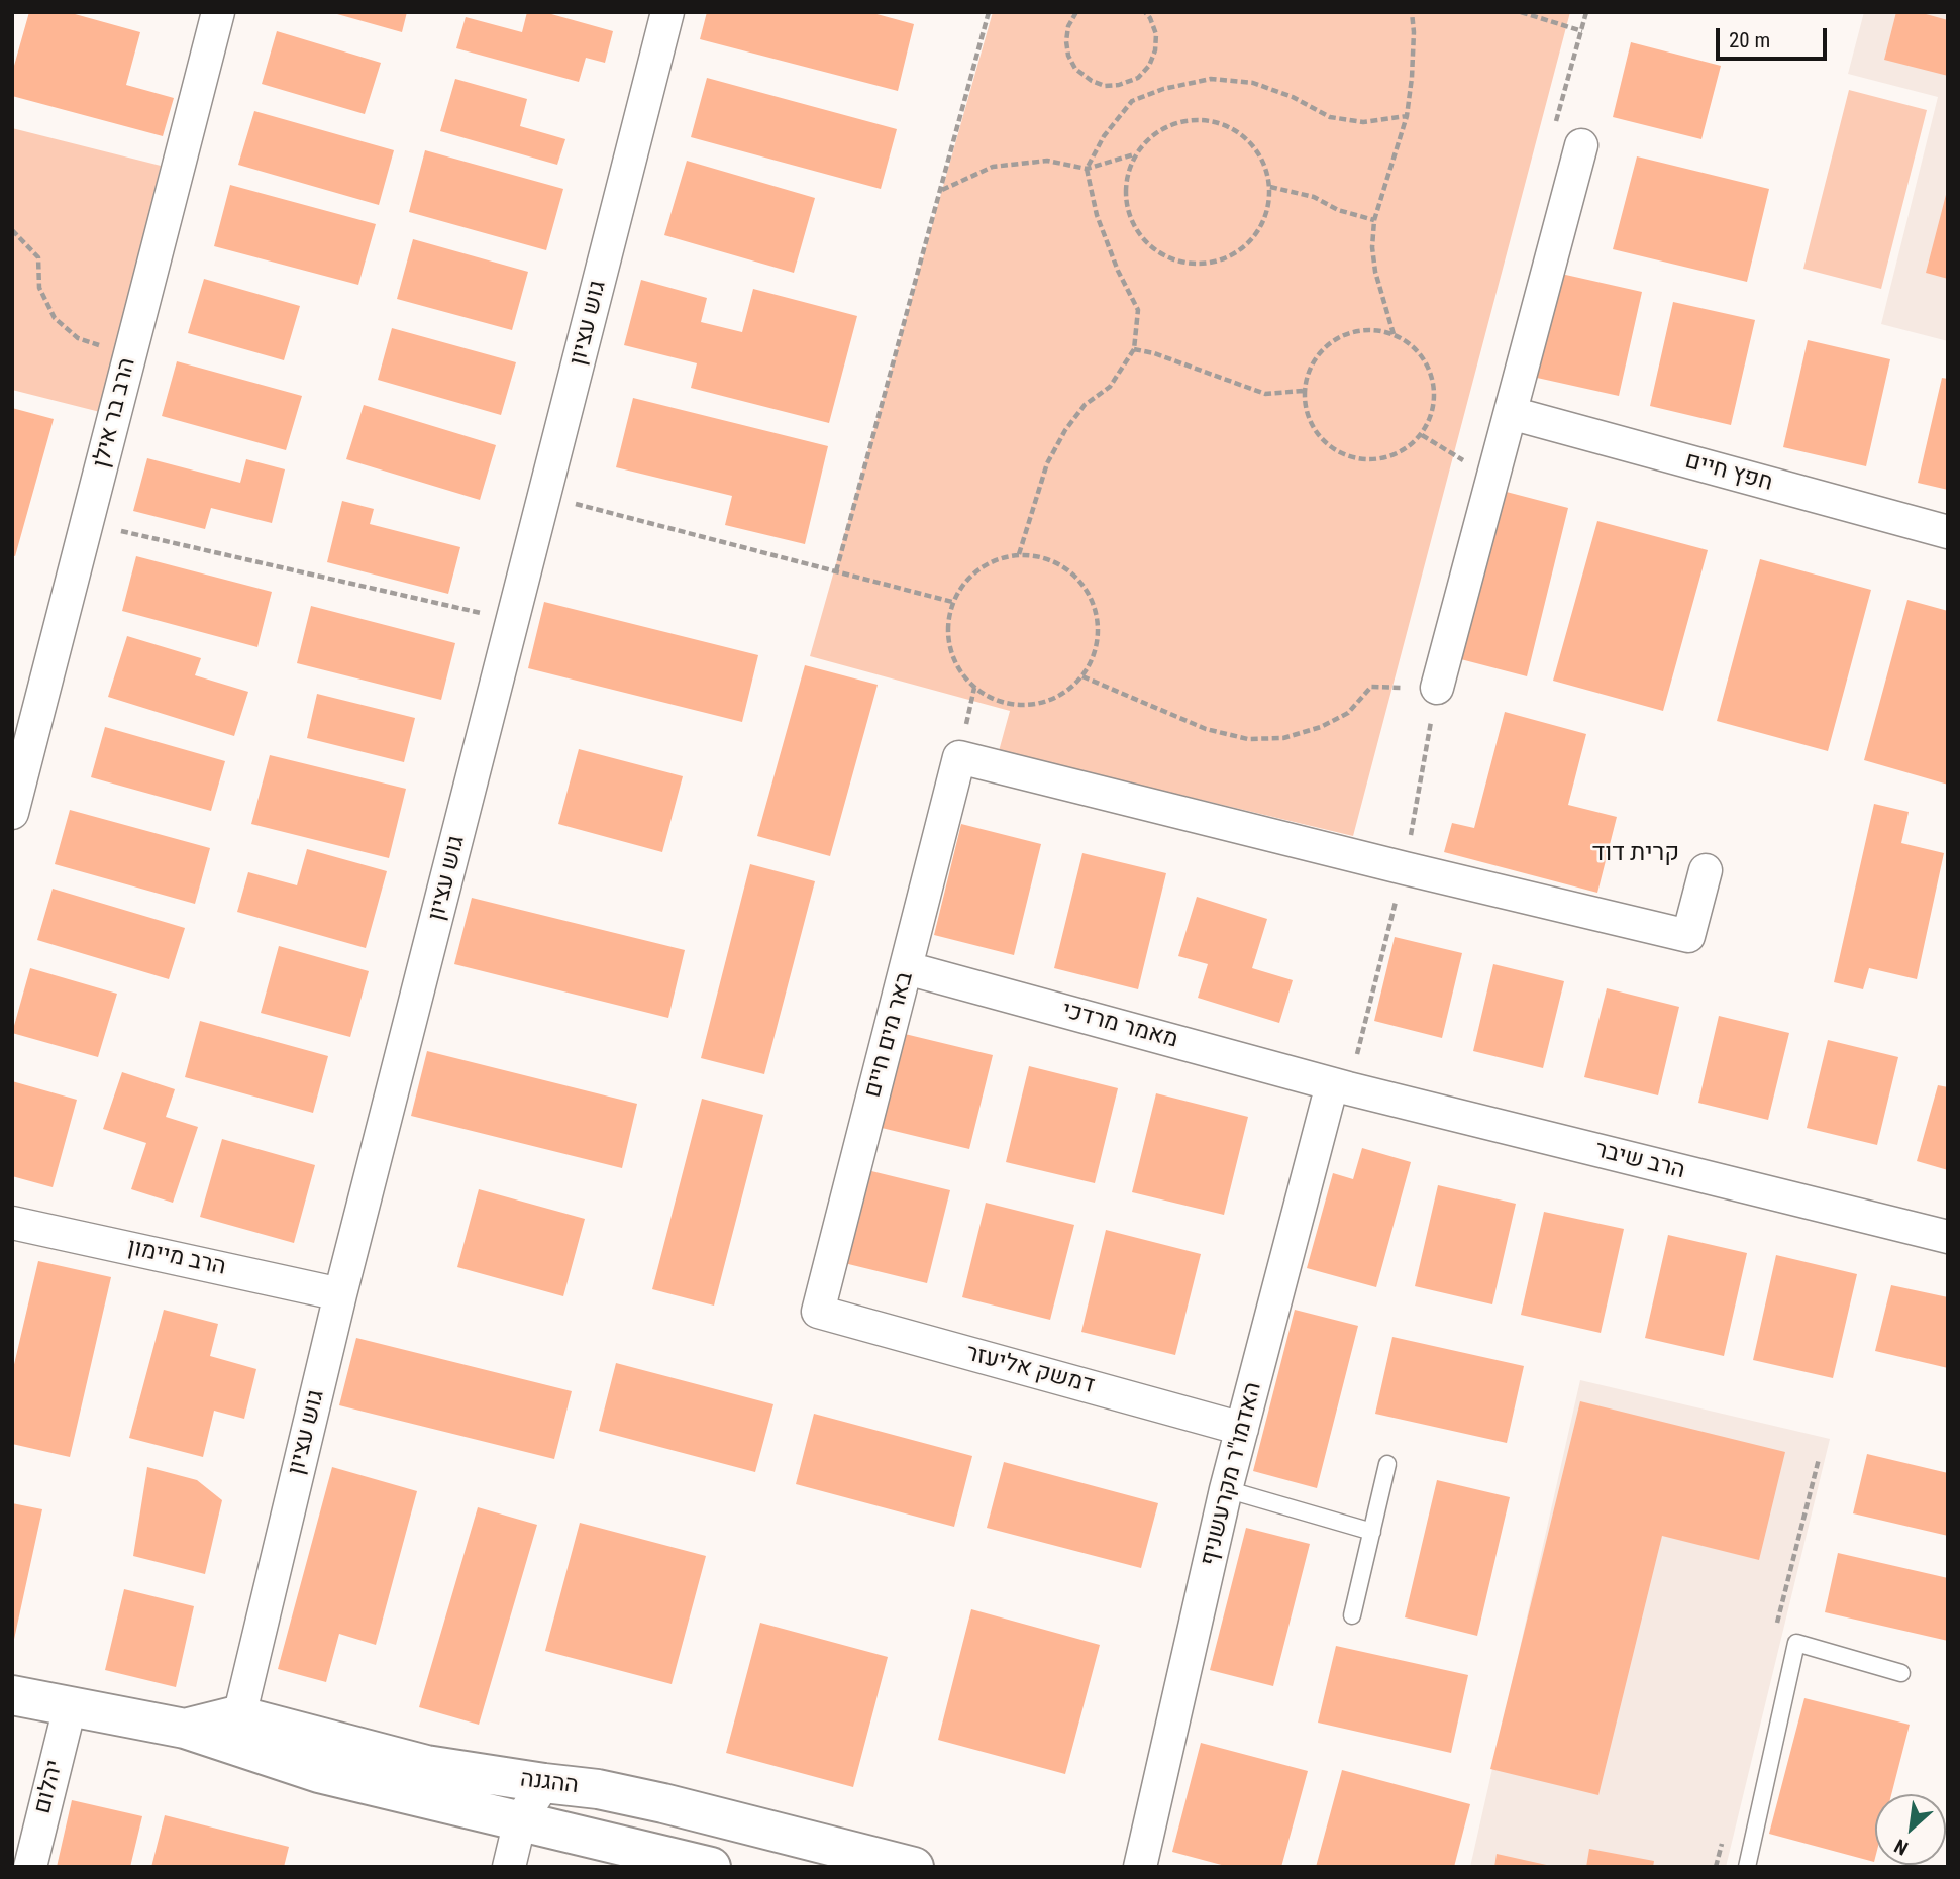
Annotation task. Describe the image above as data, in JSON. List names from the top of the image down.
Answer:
{
  "streets": {
    "street": [
      "גוש עציון",
      "הרב בר אילן",
      "חפץ חיים",
      "מאמר מרדכי",
      "באר מים חיים",
      "הרב שיבר",
      "הרב מיימון",
      "דמשק אליעזר",
      "האדמו\"ר מקרעשניף",
      "ההגנה",
      "יהלום"
    ]
  },
  "crossings": [
    ["גוש עציון", "הרב מיימון"],
    ["גוש עציון", "ההגנה"],
    ["מאמר מרדכי", "באר מים חיים"],
    ["מאמר מרדכי", "הרב שיבר"],
    ["מאמר מרדכי", "האדמו\"ר מקרעשניף"],
    ["באר מים חיים", "דמשק אליעזר"],
    ["הרב שיבר", "האדמו\"ר מקרעשניף"],
    ["דמשק אליעזר", "האדמו\"ר מקרעשניף"],
    ["ההגנה", "יהלום"]
  ],
  "districts": ["קרית דוד"],
  "scale_bar": "20 m",
  "north": "bottom left"
}
